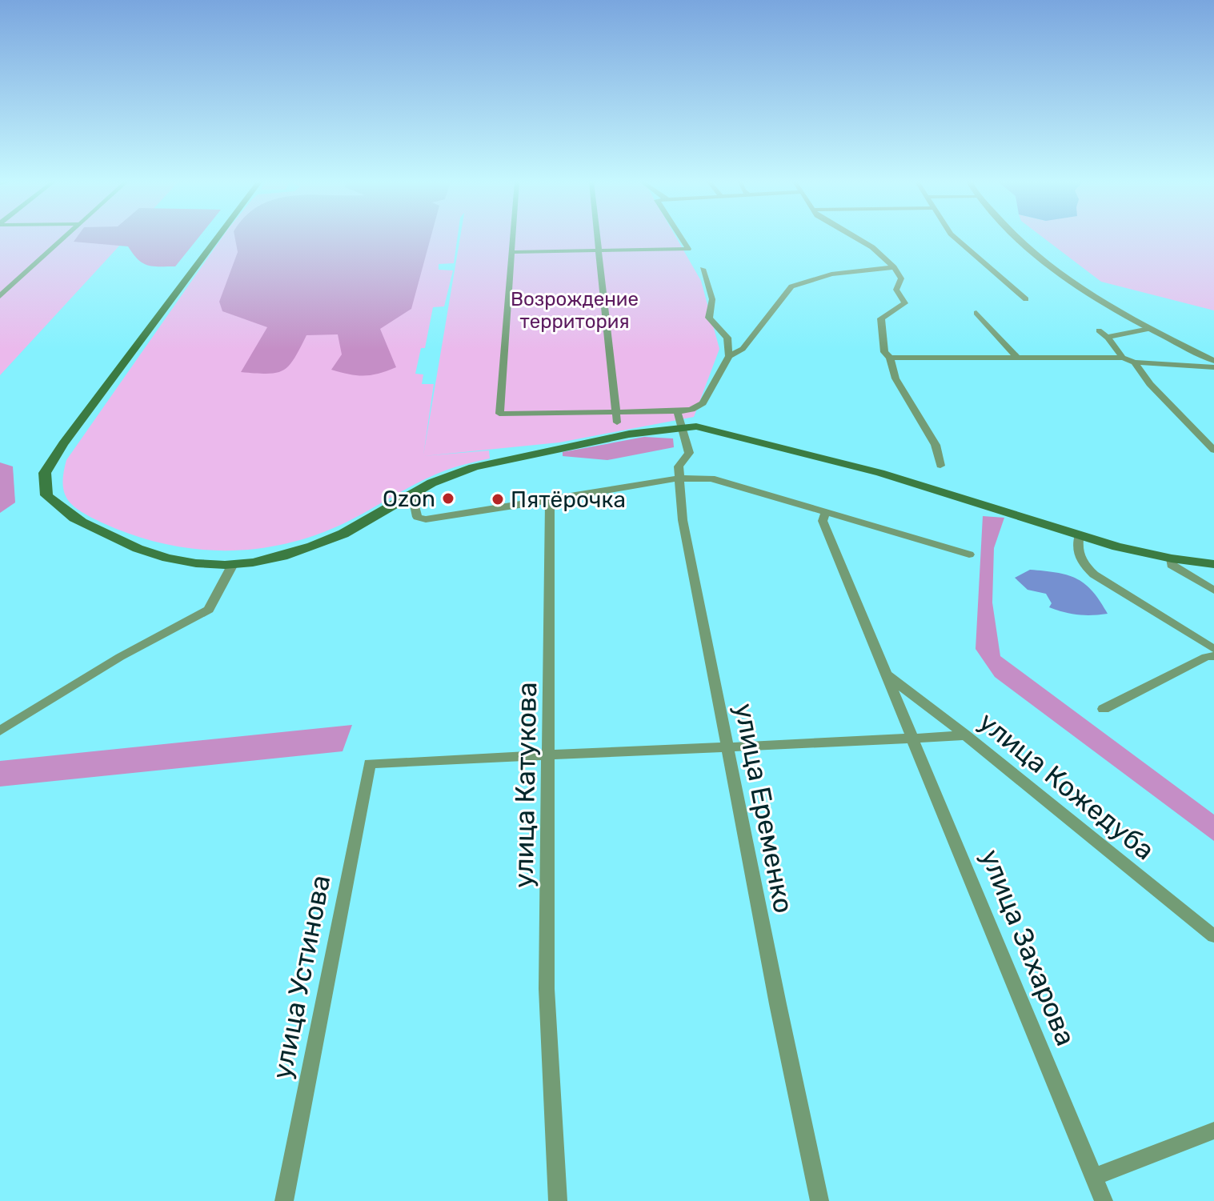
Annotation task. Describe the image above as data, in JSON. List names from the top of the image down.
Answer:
{
  "streets": {
    "street": [
      "улица Катукова",
      "улица Кожедуба",
      "улица Еременко",
      "улица Захарова",
      "улица Устинова"
    ]
  },
  "crossings": [
    ["улица Катукова", "улица Устинова"],
    ["улица Кожедуба", "улица Захарова"]
  ],
  "parks": ["Возрождение территория"],
  "places": ["Ozon", "Пятёрочка"]
}
